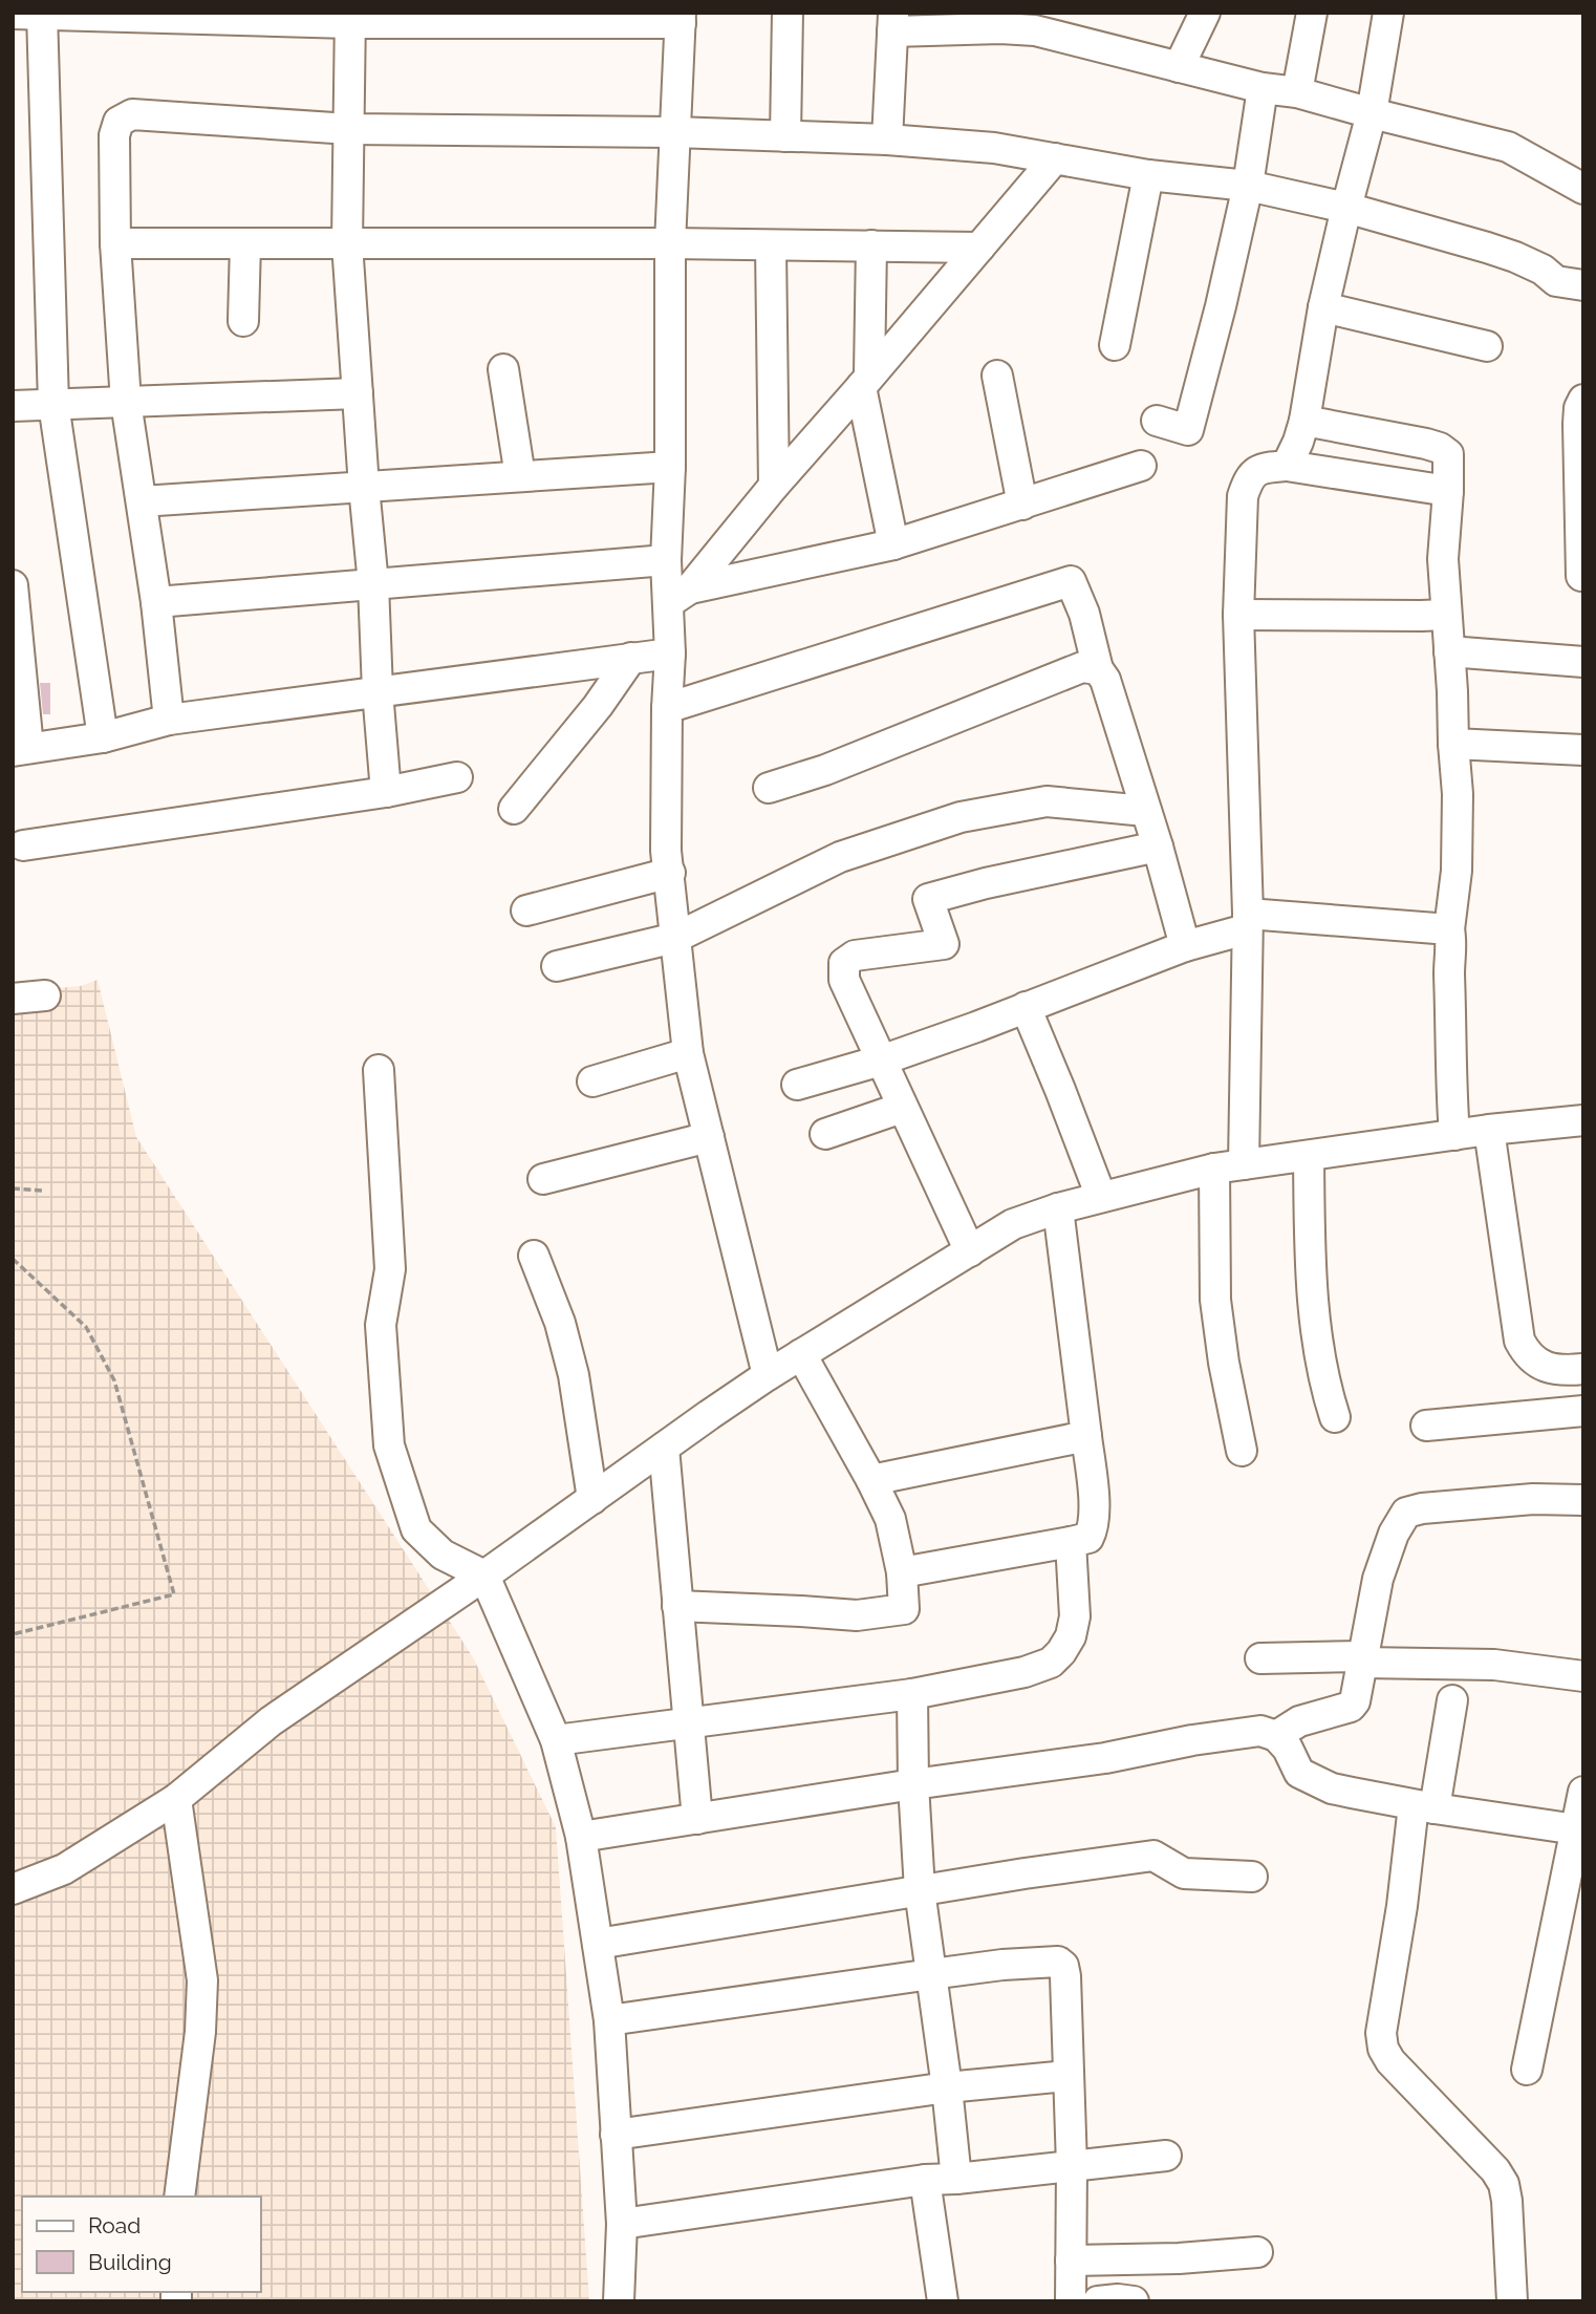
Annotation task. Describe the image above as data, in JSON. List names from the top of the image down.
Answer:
{
  "legend": ["Road", "Building"]
}
